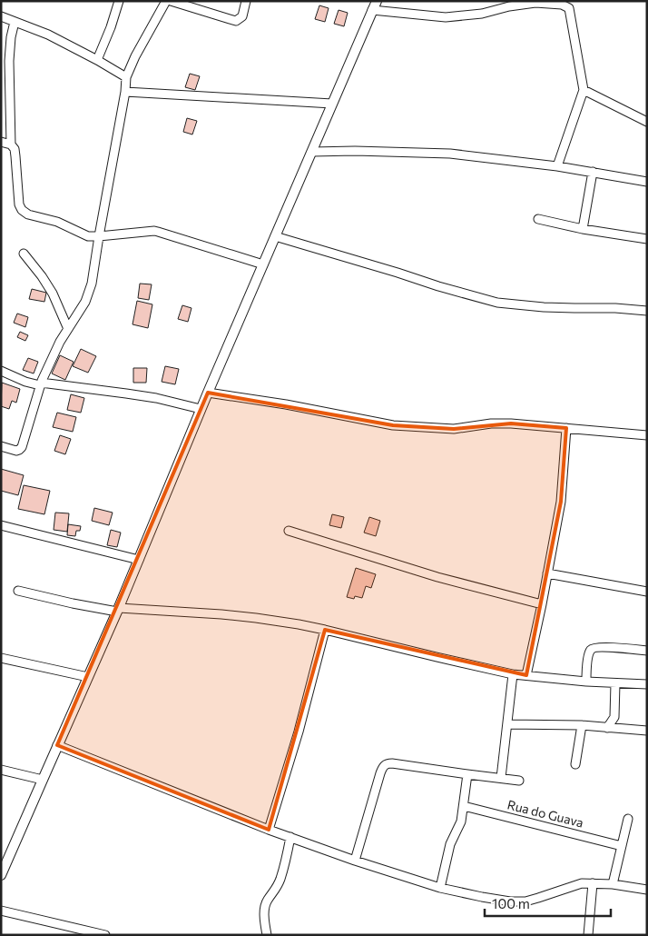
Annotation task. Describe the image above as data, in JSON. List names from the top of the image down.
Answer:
{
  "streets": {
    "street": ["Rua do Guava"]
  },
  "scale_bar": "100 m"
}
